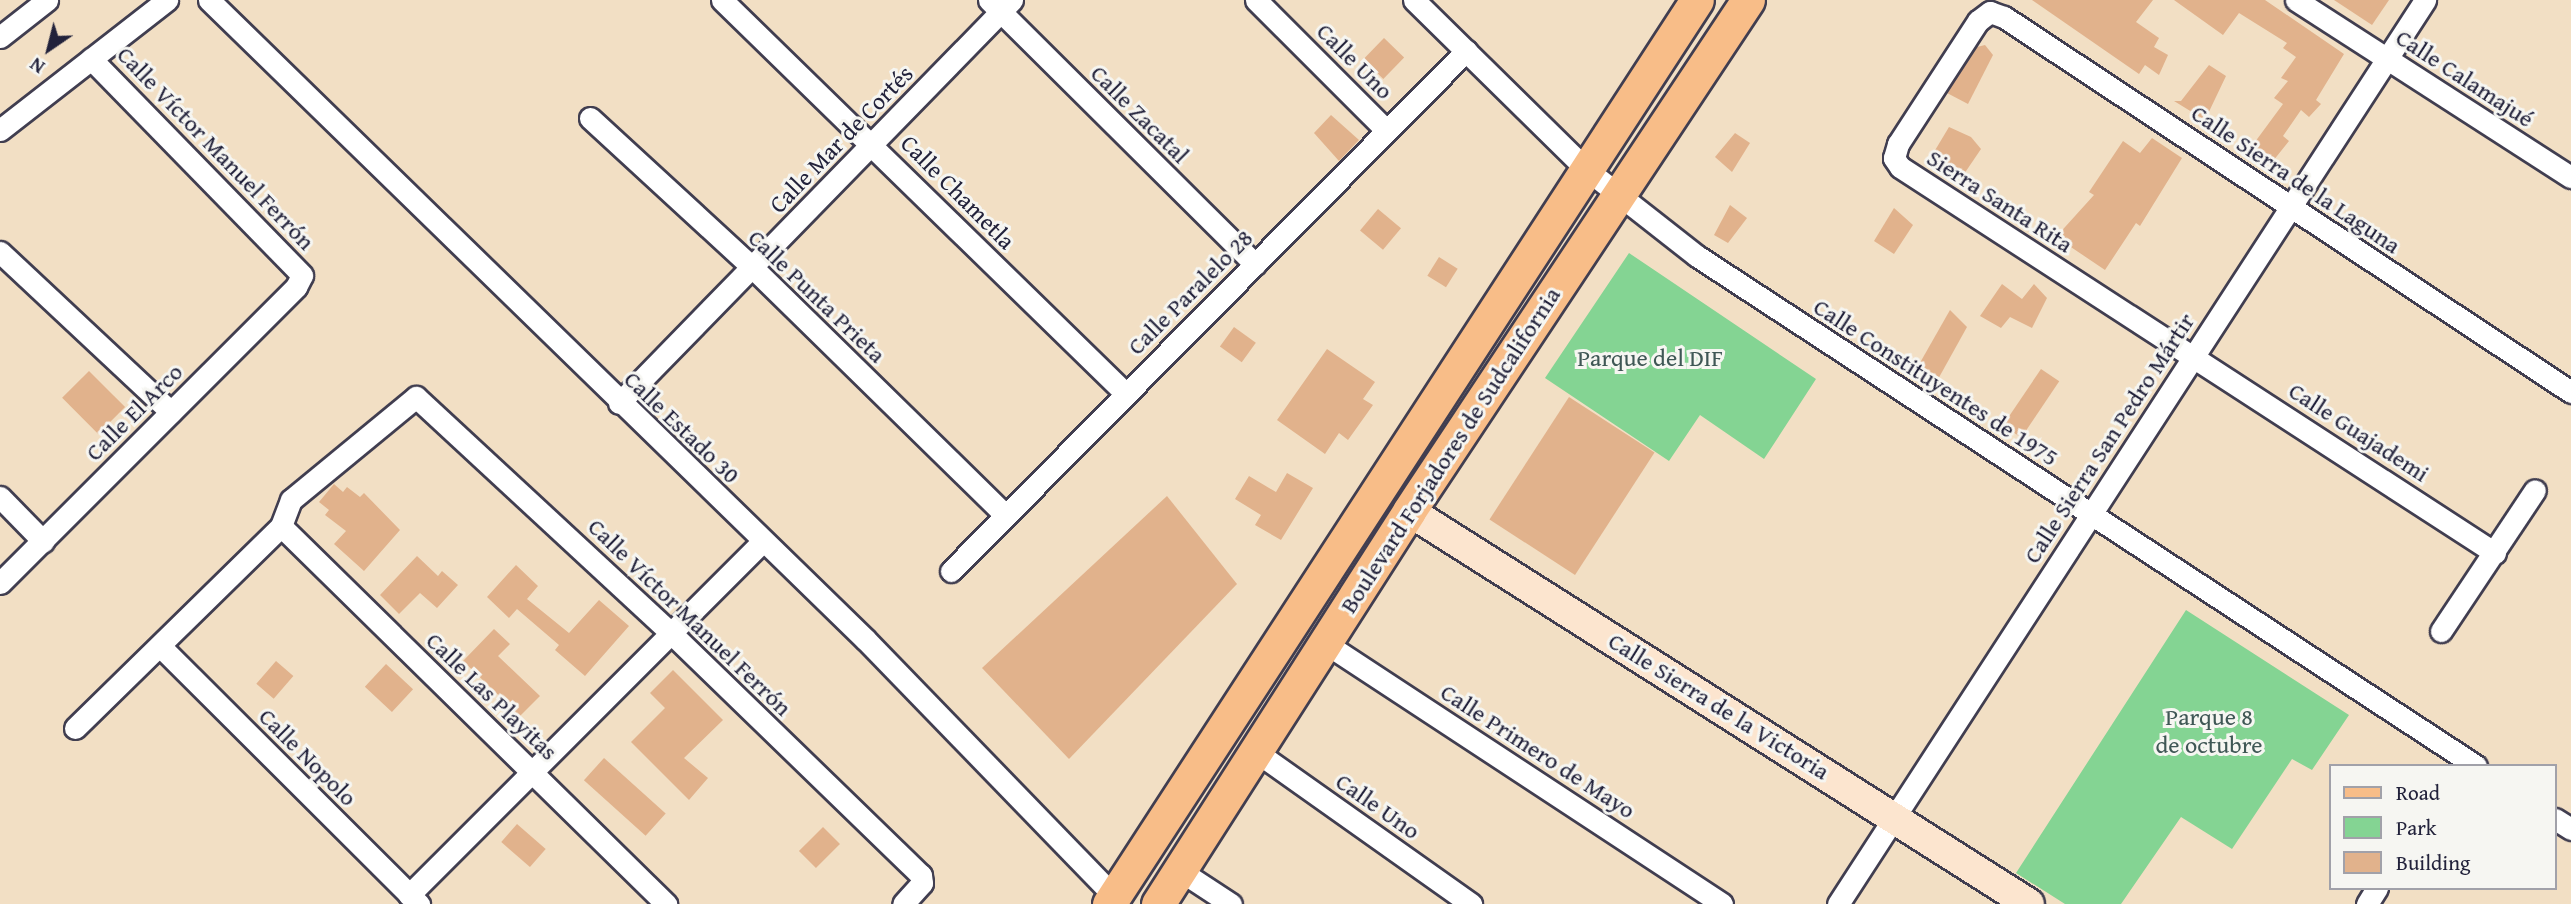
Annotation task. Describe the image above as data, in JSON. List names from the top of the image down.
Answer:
{
  "streets": {
    "main road": ["Boulevard Forjadores de Sudcalifornia"],
    "street": [
      "Calle Uno",
      "Calle Calamajué",
      "Calle Zacatal",
      "Calle Mar de Cortés",
      "Calle Víctor Manuel Ferrón",
      "Calle Sierra de la Laguna",
      "Calle Chametla",
      "Sierra Santa Rita",
      "Calle Paralelo 28",
      "Calle Punta Prieta",
      "Calle Constituyentes de 1975",
      "Calle El Arco",
      "Calle Estado 30",
      "Calle Guajademi",
      "Calle Sierra San Pedro Mártir",
      "Calle Las Playitas",
      "Calle Sierra de la Victoria",
      "Calle Primero de Mayo",
      "Calle Nopolo"
    ]
  },
  "crossings": [
    ["Calle Uno", "Calle Paralelo 28"],
    ["Calle Uno", "Boulevard Forjadores de Sudcalifornia"],
    ["Calle Calamajué", "Calle Sierra San Pedro Mártir"],
    ["Calle Zacatal", "Calle Mar de Cortés"],
    ["Calle Zacatal", "Calle Paralelo 28"],
    ["Calle Mar de Cortés", "Calle Chametla"],
    ["Calle Mar de Cortés", "Calle Punta Prieta"],
    ["Calle Mar de Cortés", "Calle Estado 30"],
    ["Calle Víctor Manuel Ferrón", "Calle El Arco"],
    ["Calle Víctor Manuel Ferrón", "Calle Las Playitas"],
    ["Calle Sierra de la Laguna", "Sierra Santa Rita"],
    ["Calle Sierra de la Laguna", "Calle Sierra San Pedro Mártir"],
    ["Calle Chametla", "Calle Paralelo 28"],
    ["Sierra Santa Rita", "Calle Guajademi"],
    ["Sierra Santa Rita", "Calle Sierra San Pedro Mártir"],
    ["Calle Paralelo 28", "Calle Punta Prieta"],
    ["Calle Constituyentes de 1975", "Calle Sierra San Pedro Mártir"],
    ["Calle Constituyentes de 1975", "Boulevard Forjadores de Sudcalifornia"],
    ["Calle Estado 30", "Boulevard Forjadores de Sudcalifornia"],
    ["Calle Guajademi", "Calle Sierra San Pedro Mártir"],
    ["Calle Sierra San Pedro Mártir", "Calle Sierra de la Victoria"],
    ["Boulevard Forjadores de Sudcalifornia", "Calle Sierra de la Victoria"],
    ["Boulevard Forjadores de Sudcalifornia", "Calle Primero de Mayo"]
  ],
  "parks": ["Parque del DIF", "Parque 8 de octubre"],
  "legend": ["Road", "Park", "Building"],
  "north": "bottom left"
}
